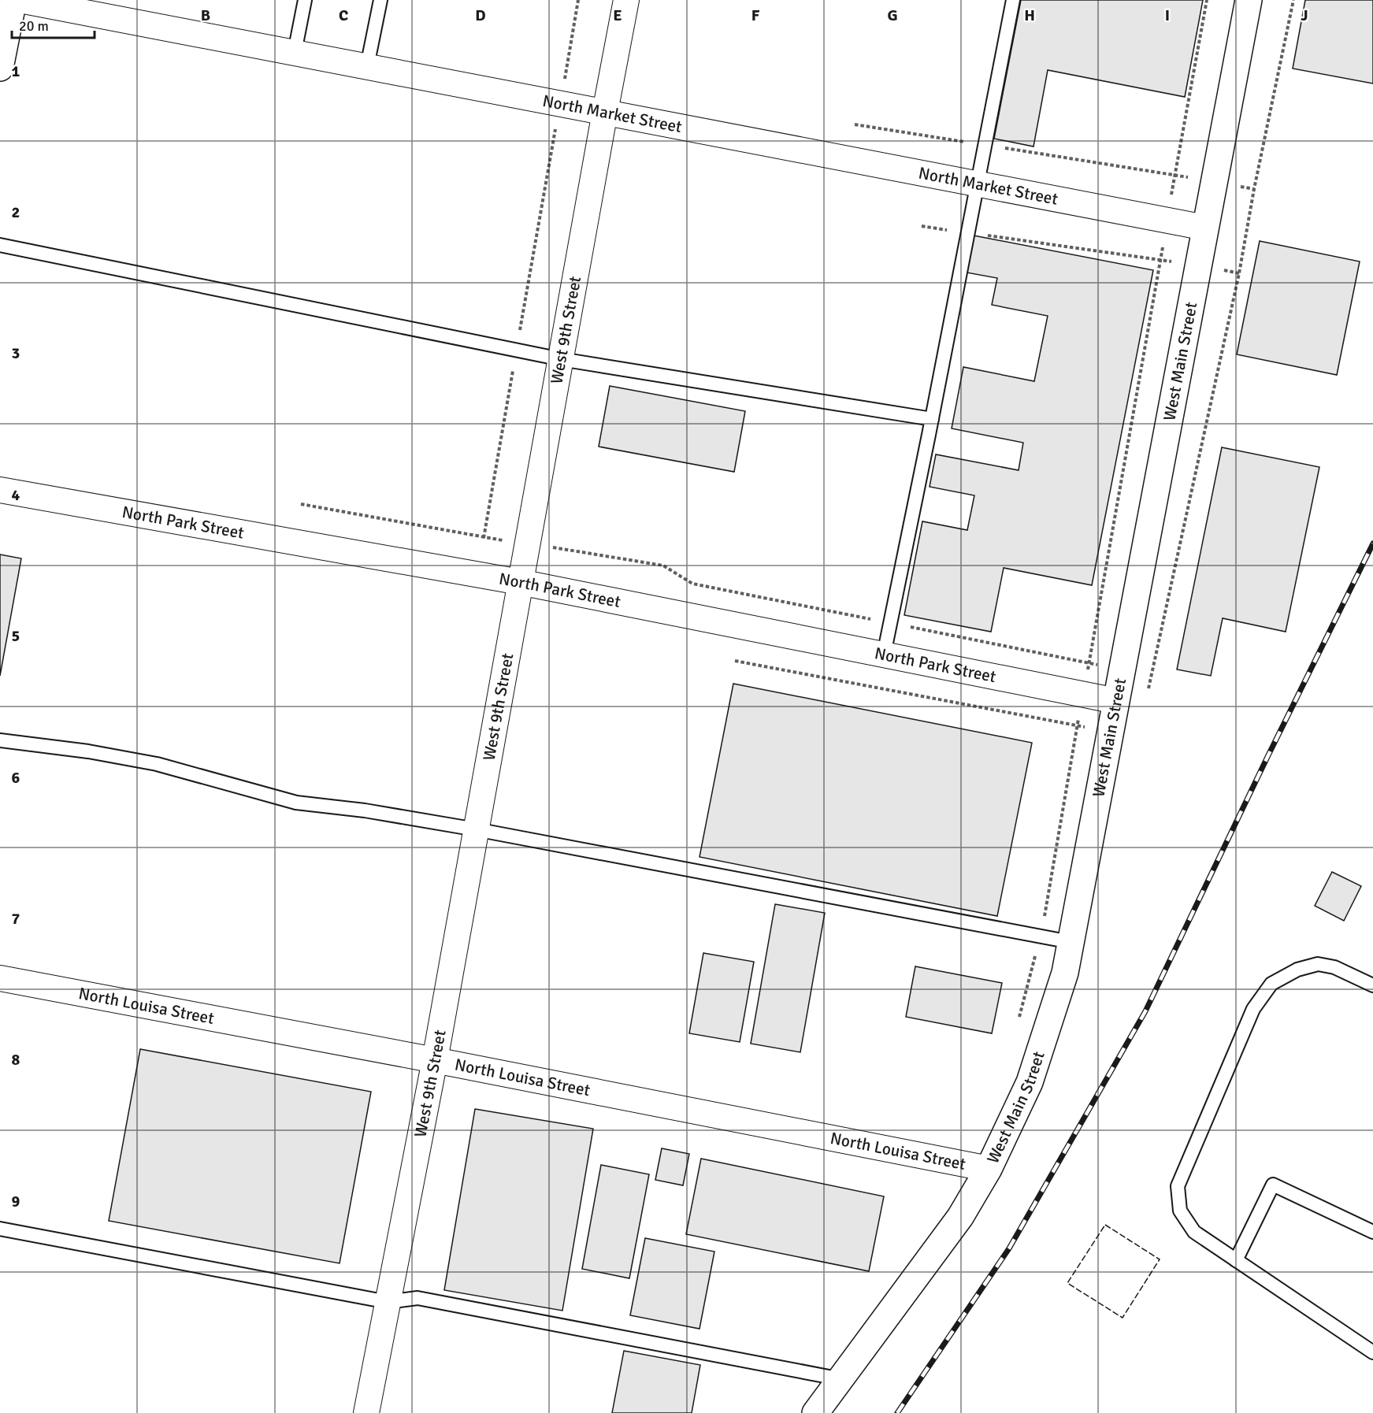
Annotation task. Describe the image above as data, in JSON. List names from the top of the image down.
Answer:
{
  "streets": {
    "street": [
      "North Market Street",
      "West 9th Street",
      "West Main Street",
      "North Park Street",
      "North Louisa Street"
    ]
  },
  "crossings": [
    ["North Market Street", "West 9th Street"],
    ["North Market Street", "West Main Street"],
    ["West 9th Street", "North Park Street"],
    ["West 9th Street", "North Louisa Street"],
    ["West Main Street", "North Park Street"],
    ["West Main Street", "North Louisa Street"]
  ],
  "scale_bar": "20 m",
  "grid": {
    "columns": [
      "B",
      "C",
      "D",
      "E",
      "F",
      "G",
      "H",
      "I",
      "J"
    ],
    "rows": [
      "1",
      "2",
      "3",
      "4",
      "5",
      "6",
      "7",
      "8",
      "9"
    ]
  }
}
